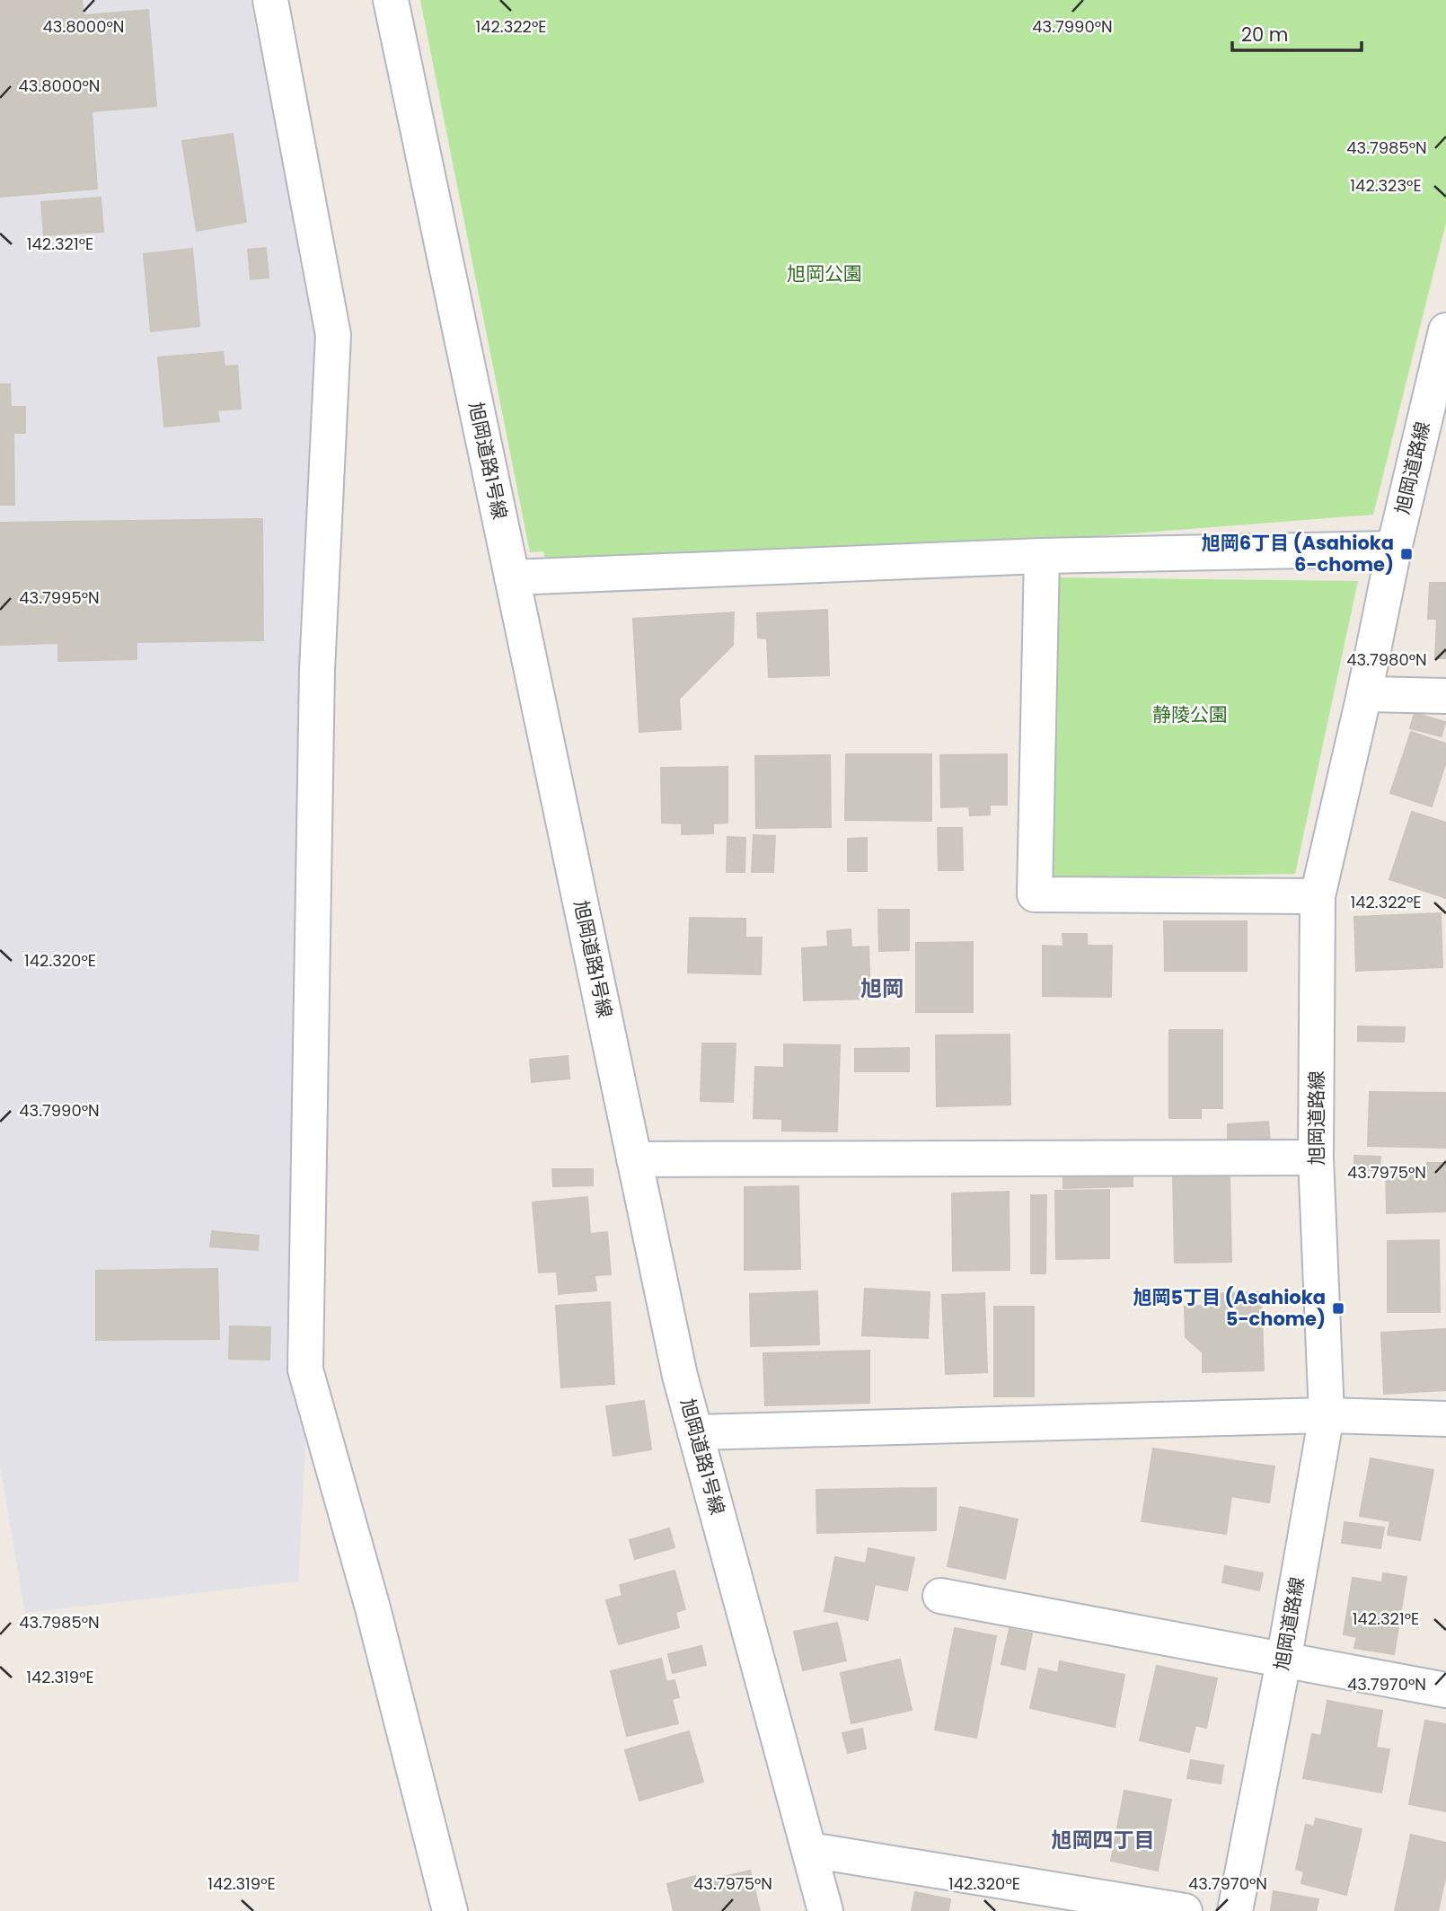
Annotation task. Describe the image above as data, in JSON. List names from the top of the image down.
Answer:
{
  "streets": {
    "street": ["旭岡道路1号線", "旭岡道路線"]
  },
  "districts": ["旭岡", "旭岡四丁目"],
  "parks": ["旭岡公園", "静陵公園"],
  "places": {
    "transit": ["旭岡6丁目 (Asahioka 6-chome)", "旭岡5丁目 (Asahioka 5-chome)"]
  },
  "scale_bar": "20 m",
  "coordinates": [
    "142.322°E",
    "43.8000°N",
    "43.7990°N",
    "43.7985°N",
    "142.323°E",
    "142.321°E",
    "43.7995°N",
    "43.7980°N",
    "142.320°E",
    "43.7975°N",
    "142.319°E",
    "43.7970°N"
  ]
}
